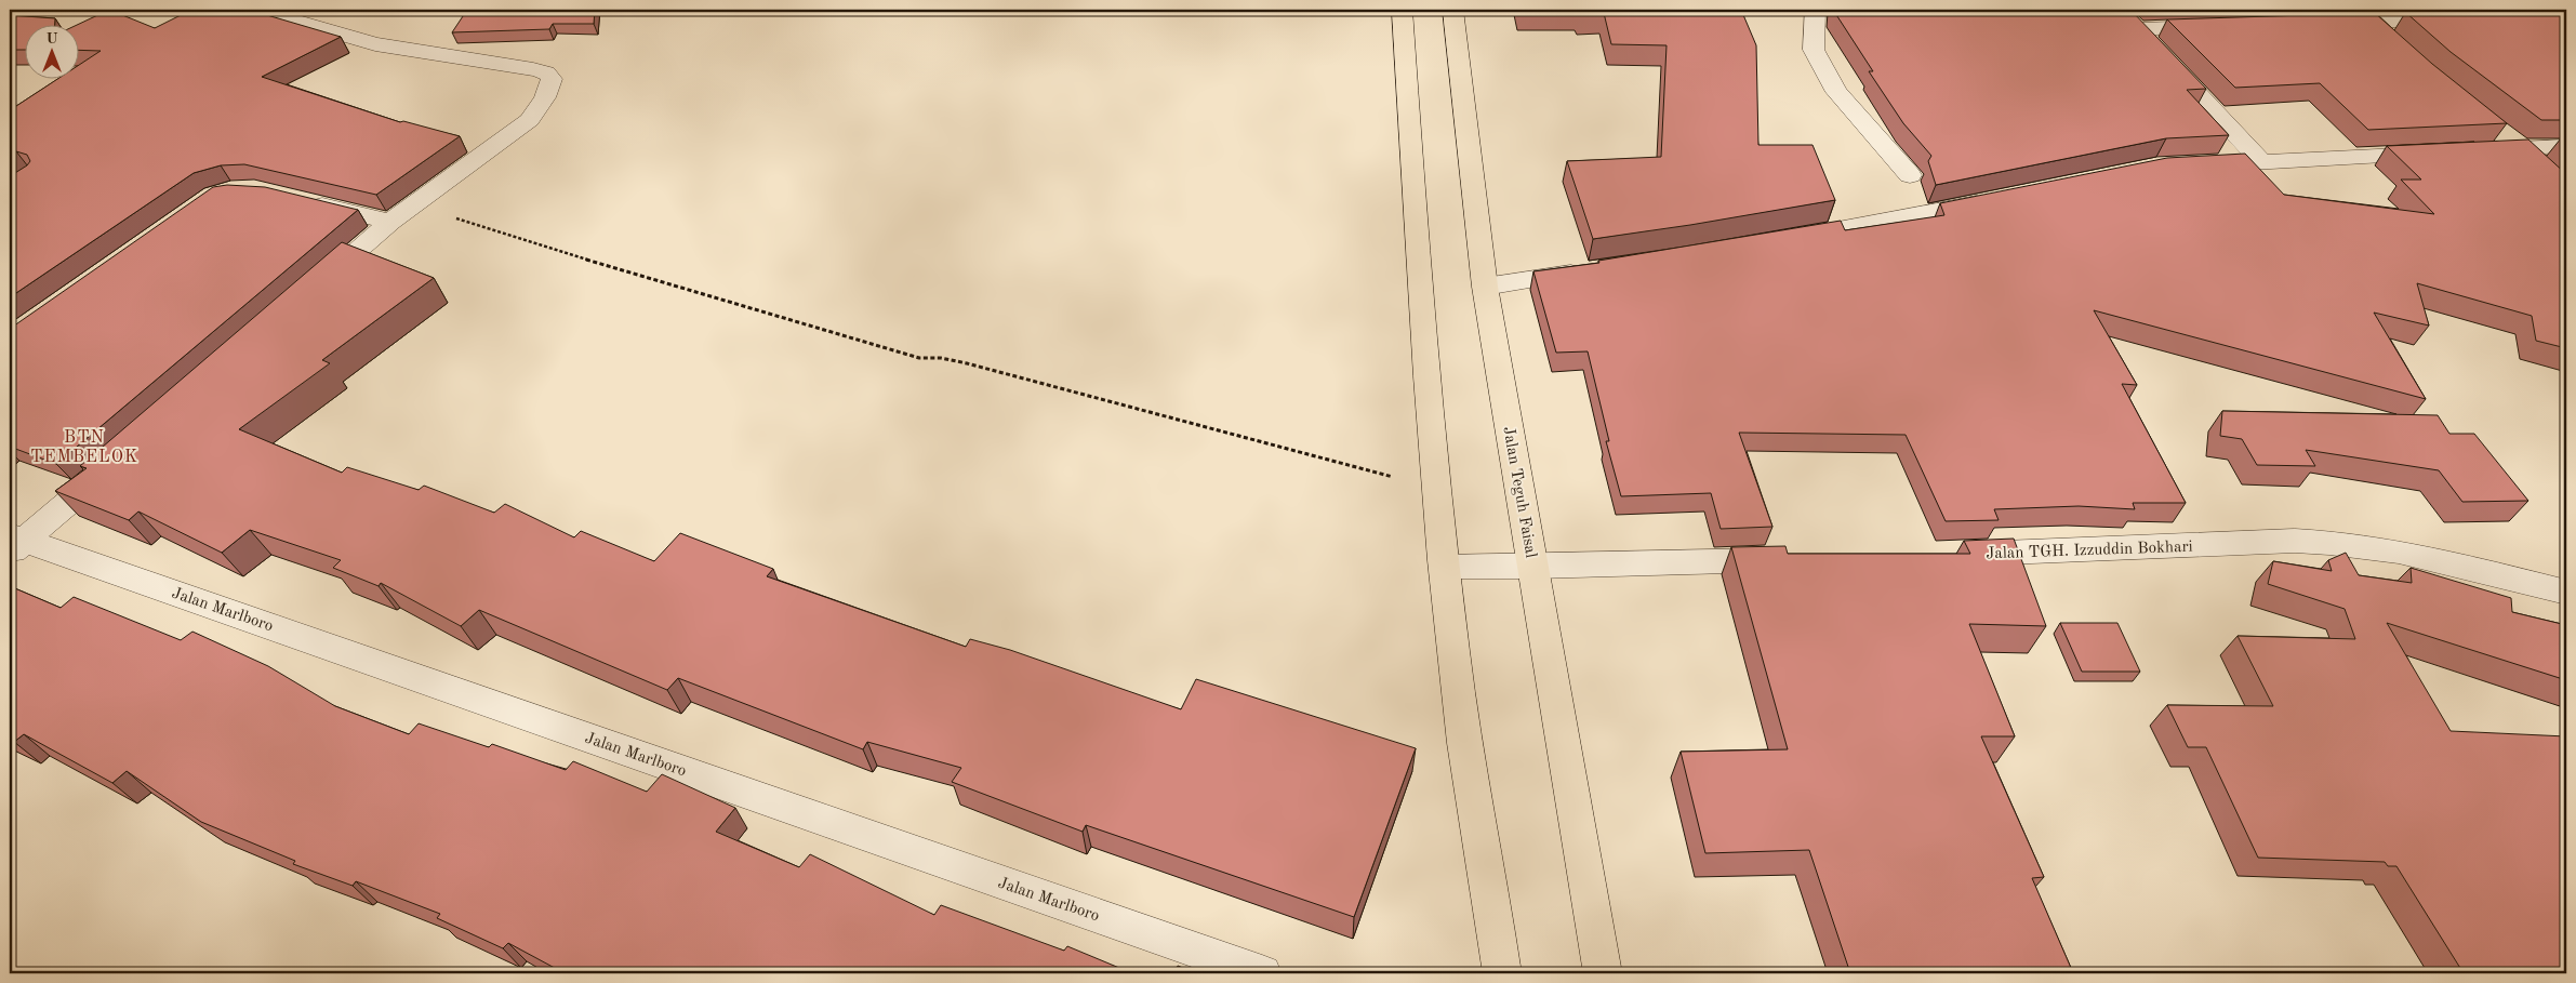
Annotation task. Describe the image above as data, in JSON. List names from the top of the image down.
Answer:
{
  "streets": {
    "highway": ["Jalan Teguh Faisal"],
    "street": ["Jalan TGH. Izzuddin Bokhari", "Jalan Marlboro"]
  },
  "districts": ["BTN TEMBELOK"],
  "north": "top"
}
